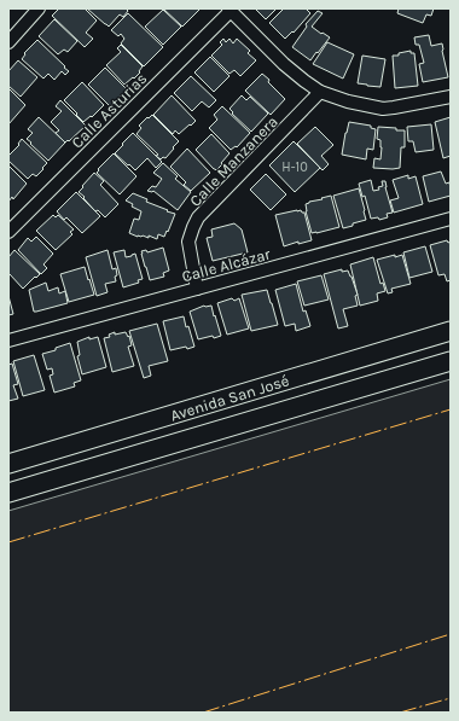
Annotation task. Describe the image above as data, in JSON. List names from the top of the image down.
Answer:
{
  "streets": {
    "main road": ["Avenida San José"],
    "street": ["Calle Asturias", "Calle Manzanera", "Calle Alcázar"]
  },
  "crossings": [
    ["Calle Manzanera", "Calle Alcázar"]
  ],
  "house_numbers": ["H-10"]
}
